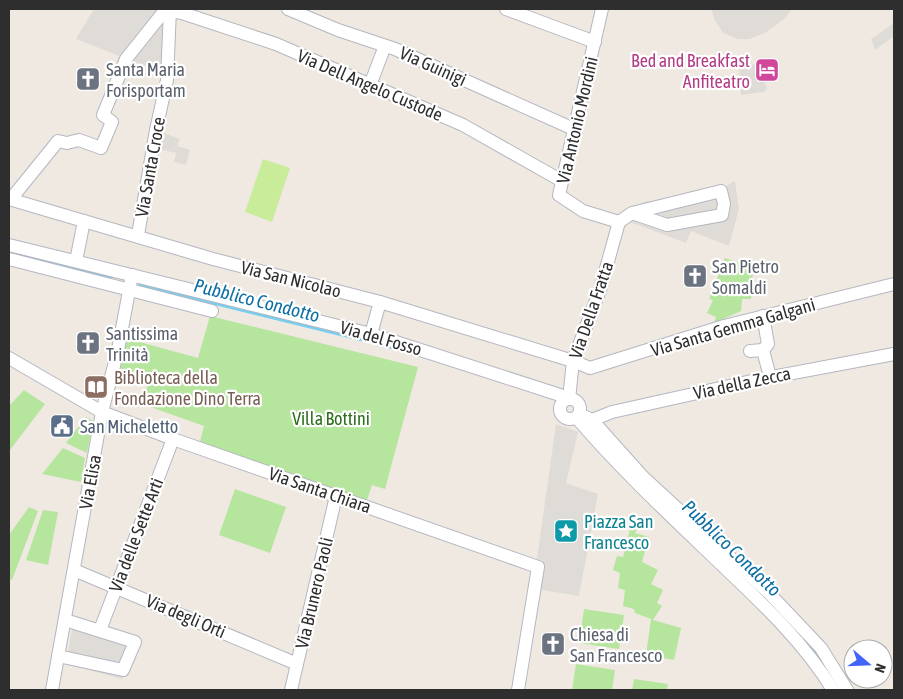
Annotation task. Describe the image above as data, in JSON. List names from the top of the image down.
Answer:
{
  "streets": {
    "street": [
      "Via Guinigi",
      "Via Dell Angelo Custode",
      "Via Antonio Mordini",
      "Via Santa Croce",
      "Via San Nicolao",
      "Via Della Fratta",
      "Via Santa Gemma Galgani",
      "Via del Fosso",
      "Via della Zecca",
      "Via Elisa",
      "Via Santa Chiara",
      "Via delle Sette Arti",
      "Via Brunero Paoli",
      "Via degli Orti"
    ]
  },
  "crossings": [
    ["Via Guinigi", "Via Antonio Mordini"],
    ["Via Dell Angelo Custode", "Via Antonio Mordini"],
    ["Via Dell Angelo Custode", "Via Santa Croce"],
    ["Via Antonio Mordini", "Via Della Fratta"],
    ["Via Santa Croce", "Via San Nicolao"],
    ["Via San Nicolao", "Via Della Fratta"],
    ["Via San Nicolao", "Via Santa Gemma Galgani"],
    ["Via Della Fratta", "Via Santa Gemma Galgani"],
    ["Via Della Fratta", "Via del Fosso"],
    ["Via del Fosso", "Via Elisa"],
    ["Via Elisa", "Via Santa Chiara"],
    ["Via Elisa", "Via degli Orti"],
    ["Via Santa Chiara", "Via delle Sette Arti"],
    ["Via Santa Chiara", "Via Brunero Paoli"],
    ["Via delle Sette Arti", "Via degli Orti"],
    ["Via Brunero Paoli", "Via degli Orti"]
  ],
  "water": ["Pubblico Condotto"],
  "parks": ["Villa Bottini"],
  "places": {
    "hotel": ["Bed and Breakfast Anfiteatro"],
    "church": [
      "Santa Maria Forisportam",
      "San Pietro Somaldi",
      "Santissima Trinità",
      "Chiesa di San Francesco"
    ],
    "library": ["Biblioteca della Fondazione Dino Terra"],
    "public building": ["San Micheletto"],
    "place": ["Piazza San Francesco"]
  },
  "north": "right"
}
